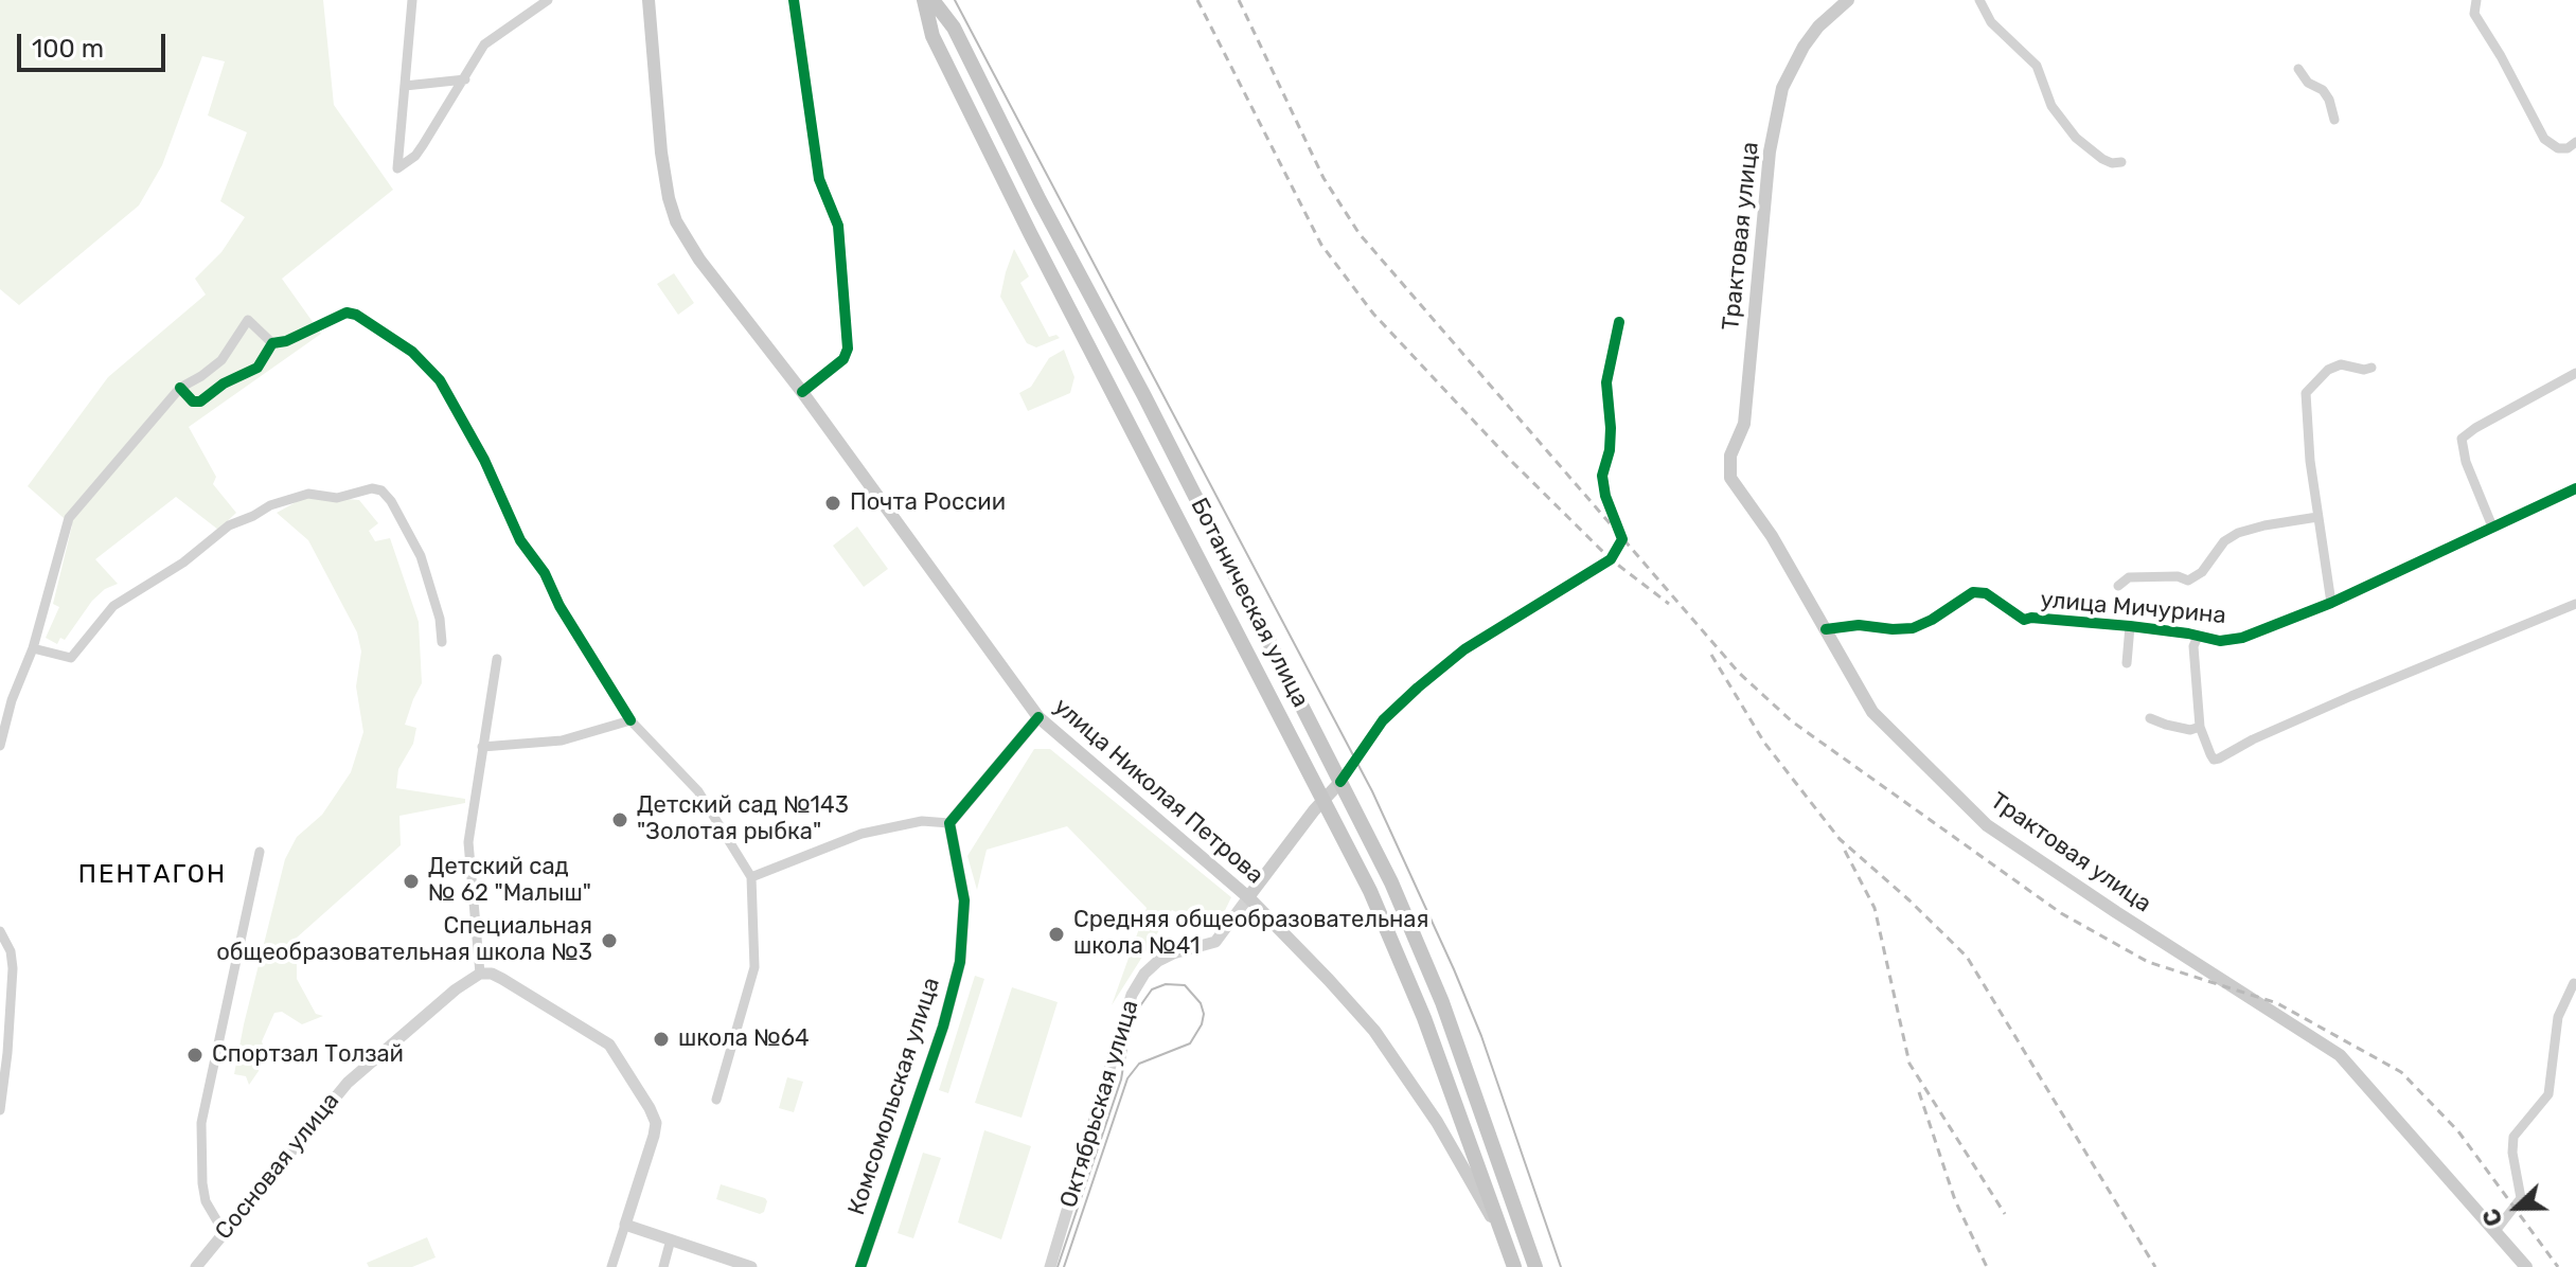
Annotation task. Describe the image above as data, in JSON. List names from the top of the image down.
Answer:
{
  "streets": {
    "main road": ["Трактовая улица", "Ботаническая улица", "улица Николая Петрова"],
    "street": [
      "улица Мичурина",
      "Комсомольская улица",
      "Октябрьская улица",
      "Сосновая улица"
    ]
  },
  "crossings": [
    ["Трактовая улица", "улица Мичурина"],
    ["Ботаническая улица", "улица Николая Петрова"],
    ["улица Николая Петрова", "Октябрьская улица"]
  ],
  "districts": ["ПЕНТАГОН"],
  "places": [
    "Почта России",
    "Детский сад №143 \"Золотая рыбка\"",
    "Детский сад № 62 \"Малыш\"",
    "Средняя общеобразовательная школа №41",
    "Специальная общеобразовательная школа №3",
    "школа №64",
    "Спортзал Толзай"
  ],
  "scale_bar": "100 m",
  "north": "left"
}
